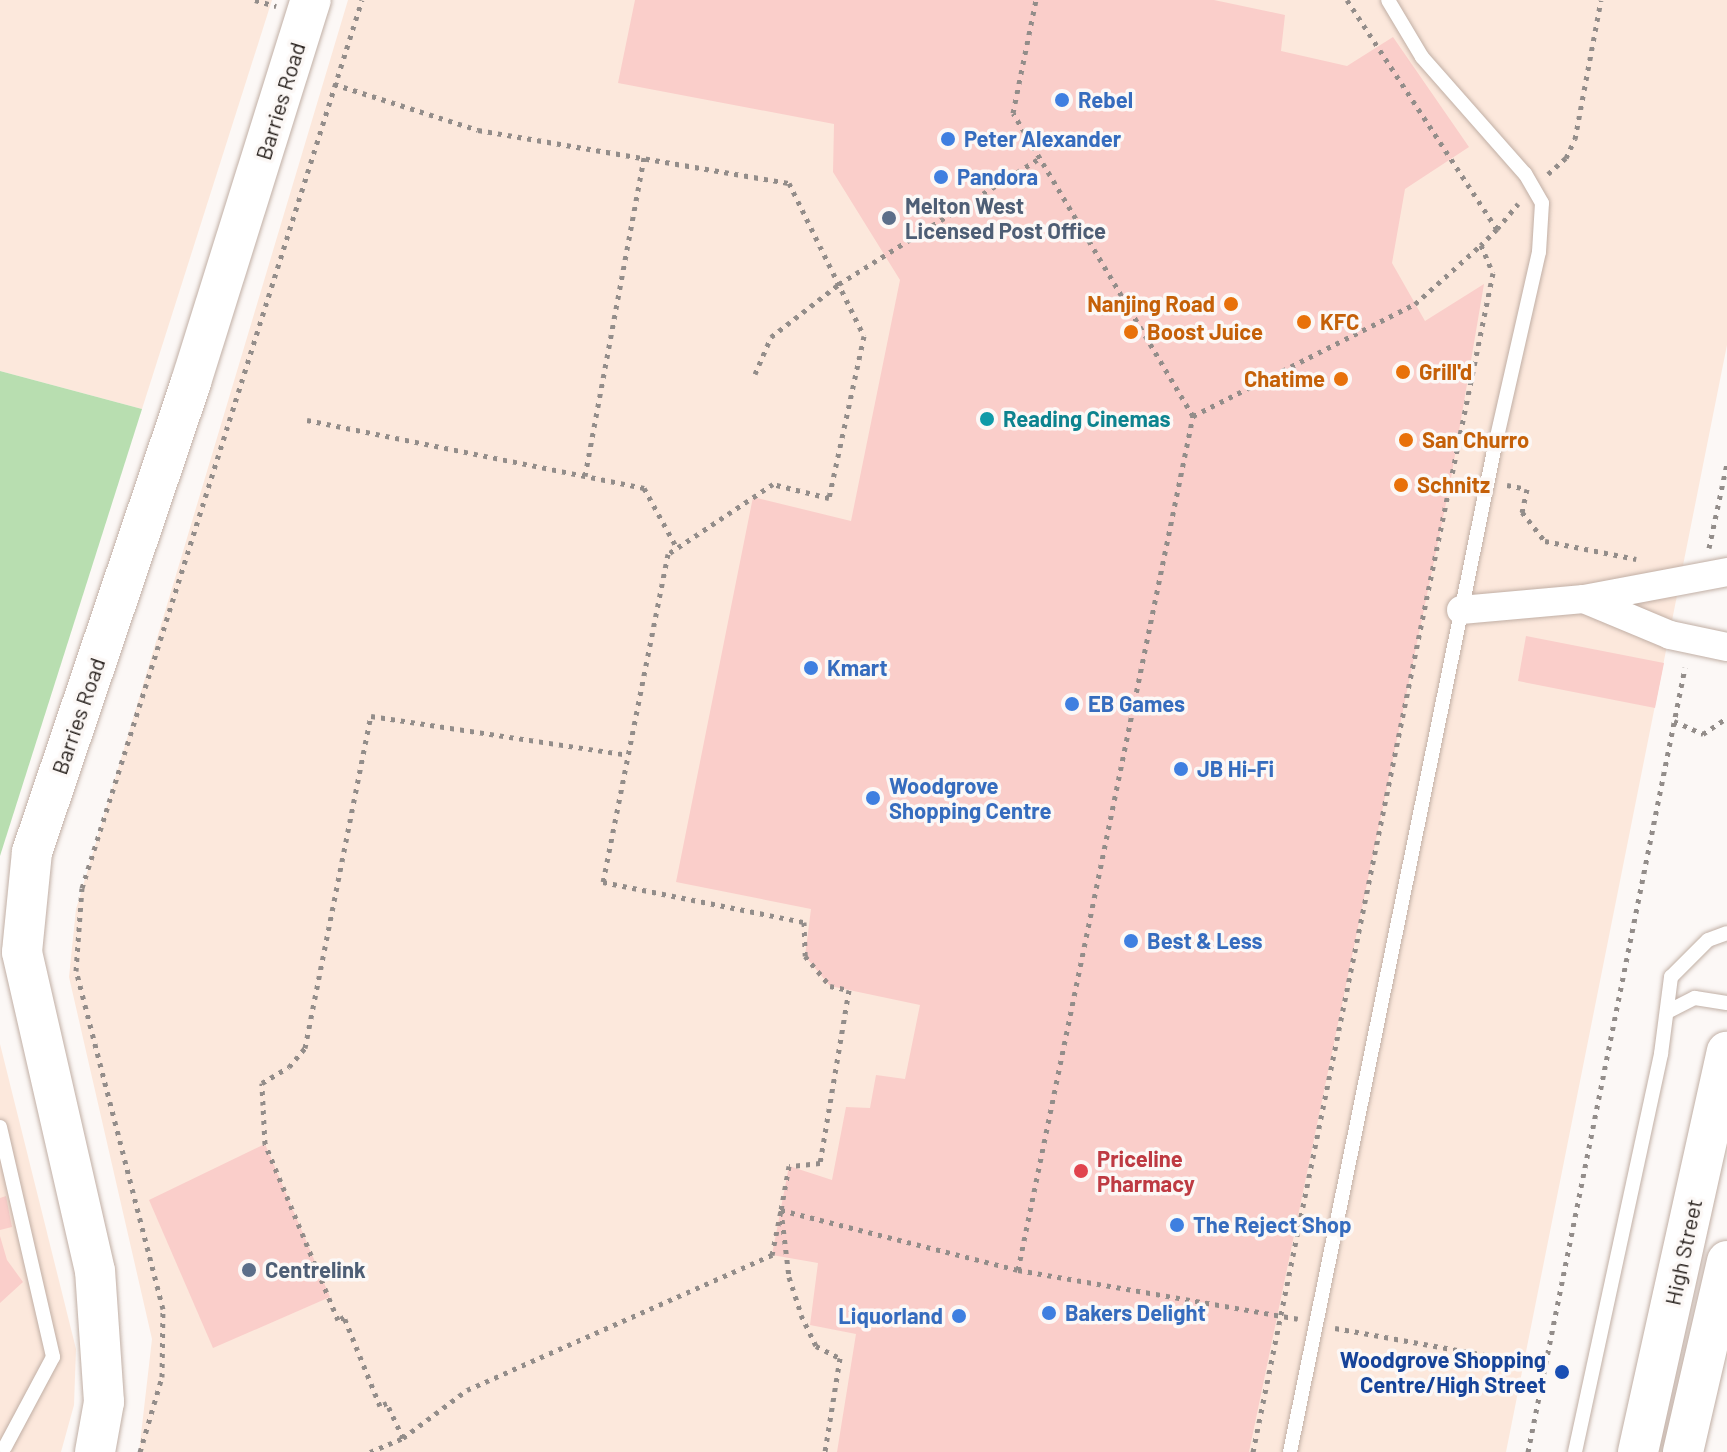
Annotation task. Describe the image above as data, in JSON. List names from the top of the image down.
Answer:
{
  "streets": {
    "street": ["Barries Road", "High Street"]
  },
  "places": [
    "Rebel",
    "Peter Alexander",
    "Pandora",
    "Melton West Licensed Post Office",
    "Nanjing Road",
    "KFC",
    "Boost Juice",
    "Grill'd",
    "Chatime",
    "Reading Cinemas",
    "San Churro",
    "Schnitz",
    "Kmart",
    "EB Games",
    "JB Hi-Fi",
    "Woodgrove Shopping Centre",
    "Best & Less",
    "Priceline Pharmacy",
    "The Reject Shop",
    "Centrelink",
    "Bakers Delight",
    "Liquorland",
    "Woodgrove Shopping Centre/High Street"
  ]
}
